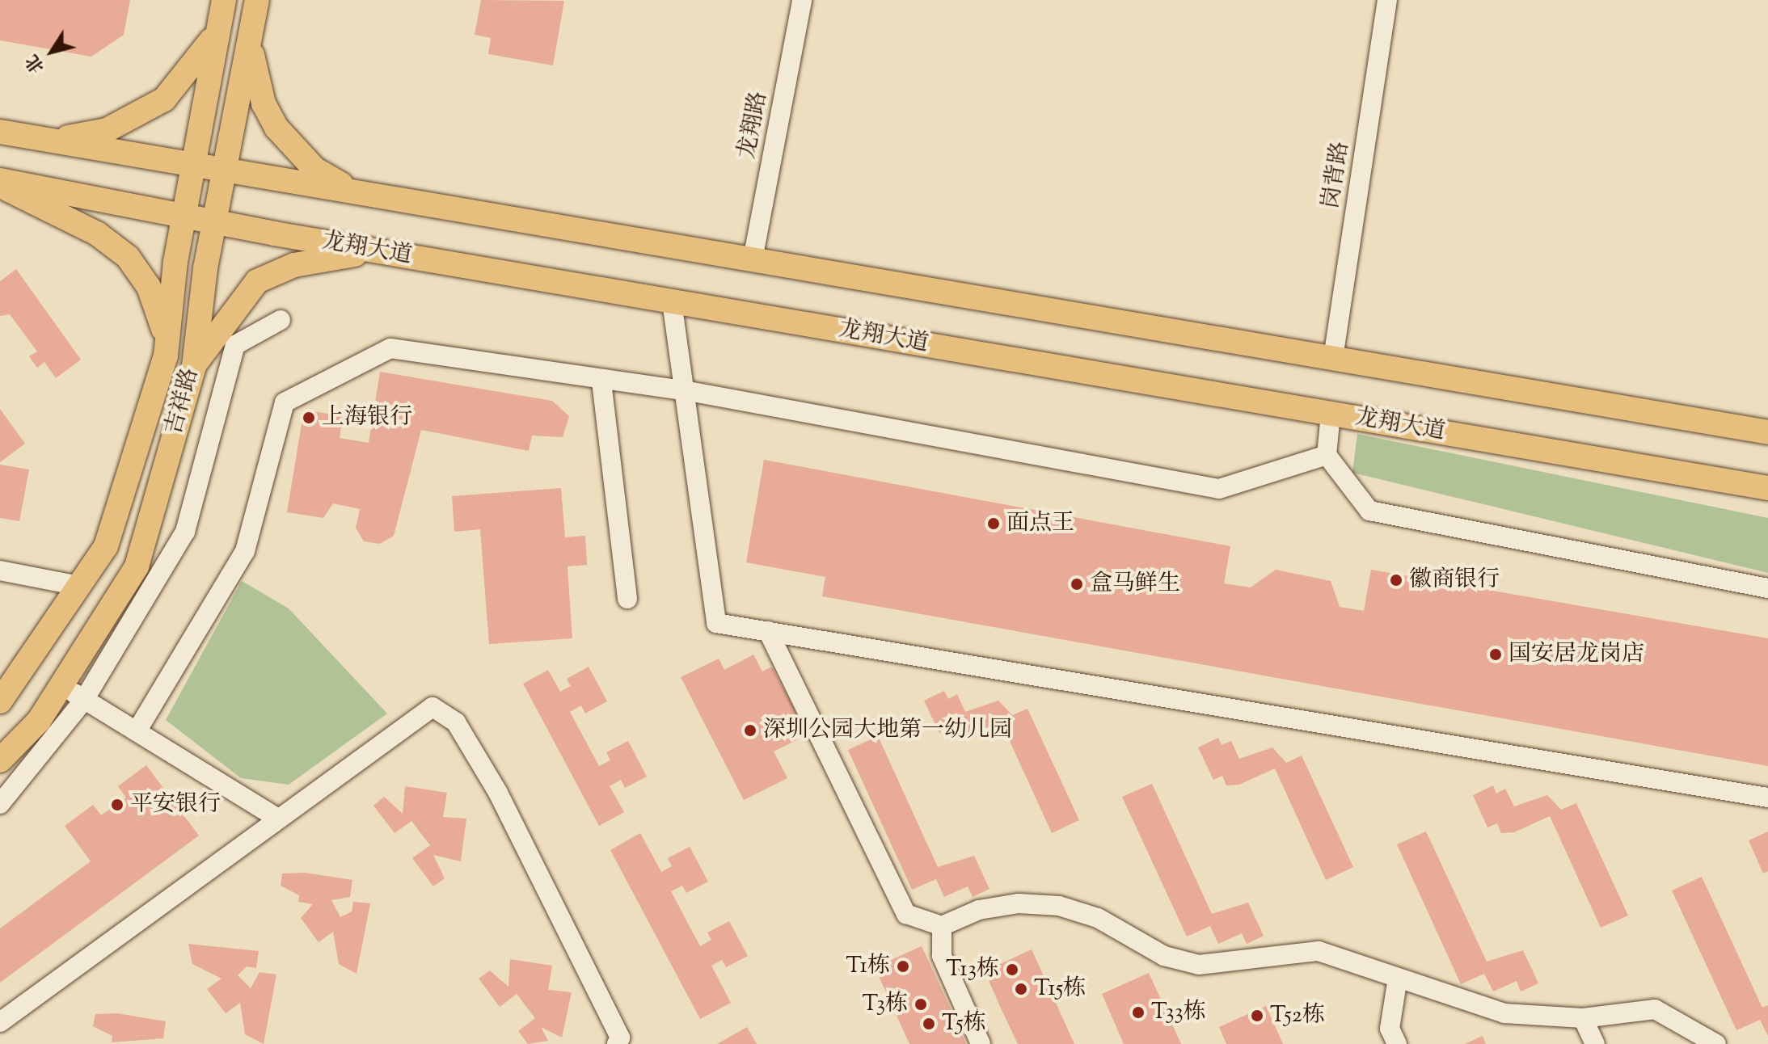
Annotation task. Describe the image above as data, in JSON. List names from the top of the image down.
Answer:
{
  "streets": {
    "main road": ["龙翔大道", "吉祥路"],
    "street": ["龙翔路", "岗背路"]
  },
  "crossings": [
    ["龙翔大道", "吉祥路"]
  ],
  "places": [
    "上海银行",
    "面点王",
    "徽商银行",
    "盒马鲜生",
    "国安居龙岗店",
    "深圳公园大地第一幼儿园",
    "平安银行",
    "T1栋",
    "T13栋",
    "T15栋",
    "T3栋",
    "T33栋",
    "T52栋",
    "T5栋"
  ],
  "north": "bottom left"
}
